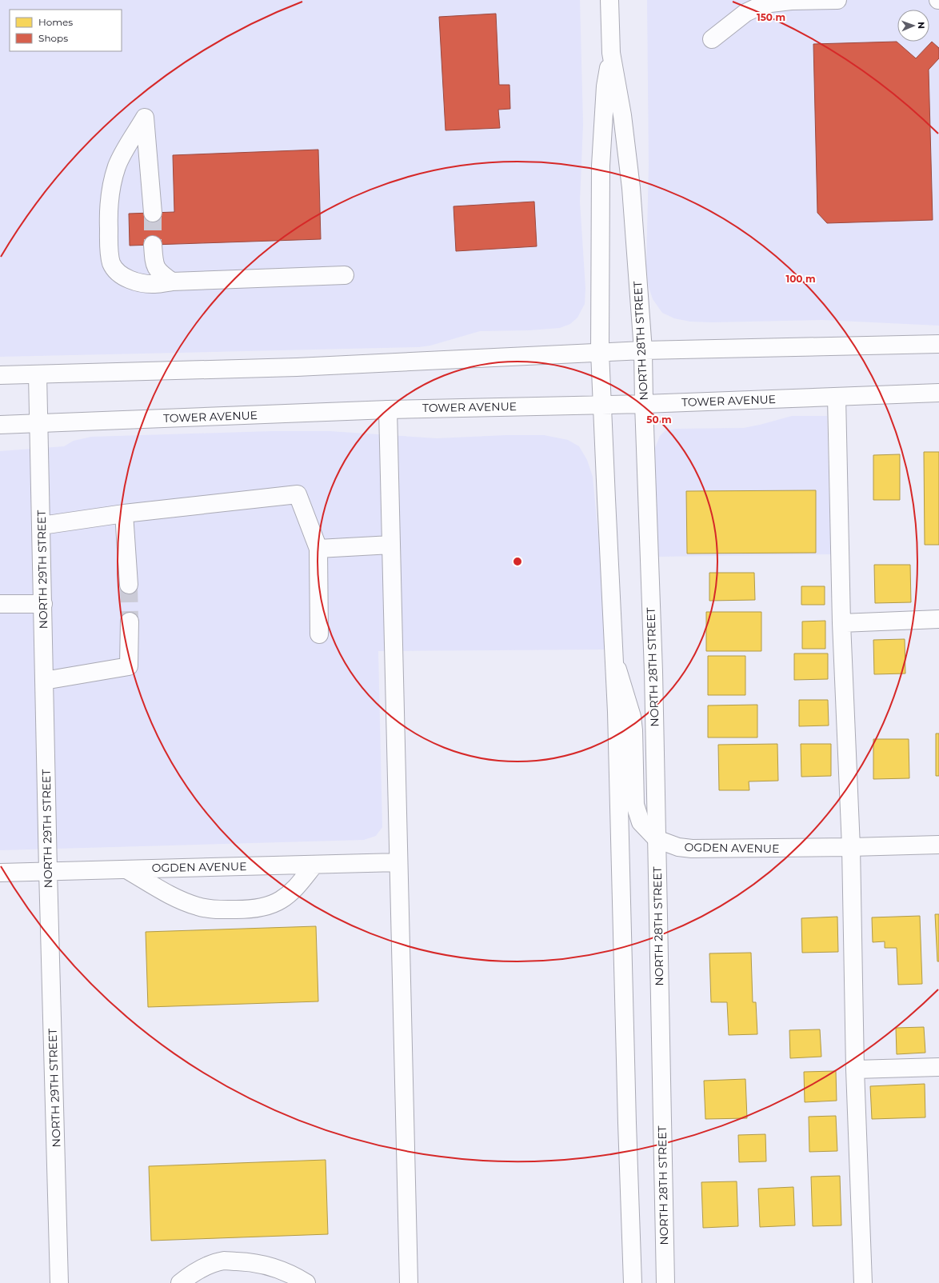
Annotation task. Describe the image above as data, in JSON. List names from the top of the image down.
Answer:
{
  "streets": {
    "main road": [
      "NORTH 28TH STREET",
      "TOWER AVENUE",
      "NORTH 29TH STREET",
      "OGDEN AVENUE"
    ]
  },
  "crossings": [
    ["NORTH 28TH STREET", "TOWER AVENUE"],
    ["NORTH 28TH STREET", "OGDEN AVENUE"],
    ["TOWER AVENUE", "NORTH 29TH STREET"],
    ["NORTH 29TH STREET", "OGDEN AVENUE"]
  ],
  "legend": ["Homes", "Shops"],
  "north": "right",
  "rings": ["150 m", "100 m", "50 m"]
}
